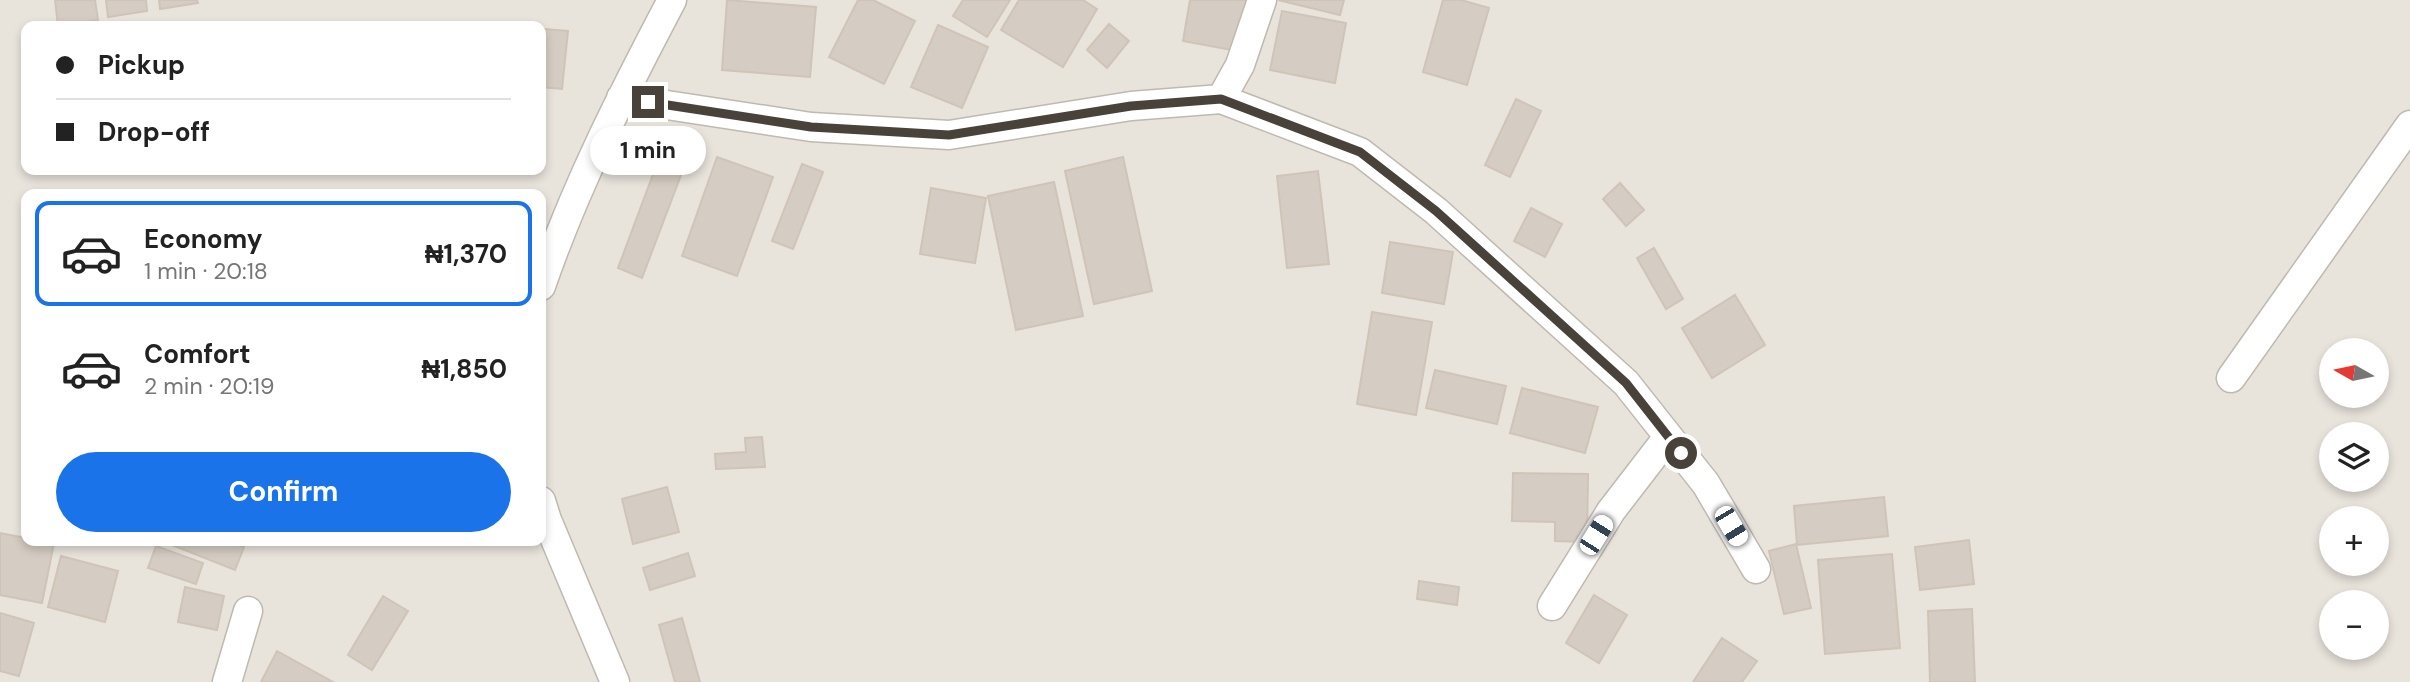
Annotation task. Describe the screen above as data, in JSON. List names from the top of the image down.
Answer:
{
  "north": "left",
  "page": {
    "banner": ["Pickup", "Drop-off"],
    "bubble": "1 min",
    "list": [
      {
        "name": "Economy",
        "note": "1 min · 20:18",
        "value": "₦1,370"
      },
      {
        "name": "Comfort",
        "note": "2 min · 20:19",
        "value": "₦1,850"
      }
    ],
    "map_buttons": ["+", "−"],
    "buttons": "Confirm"
  }
}
